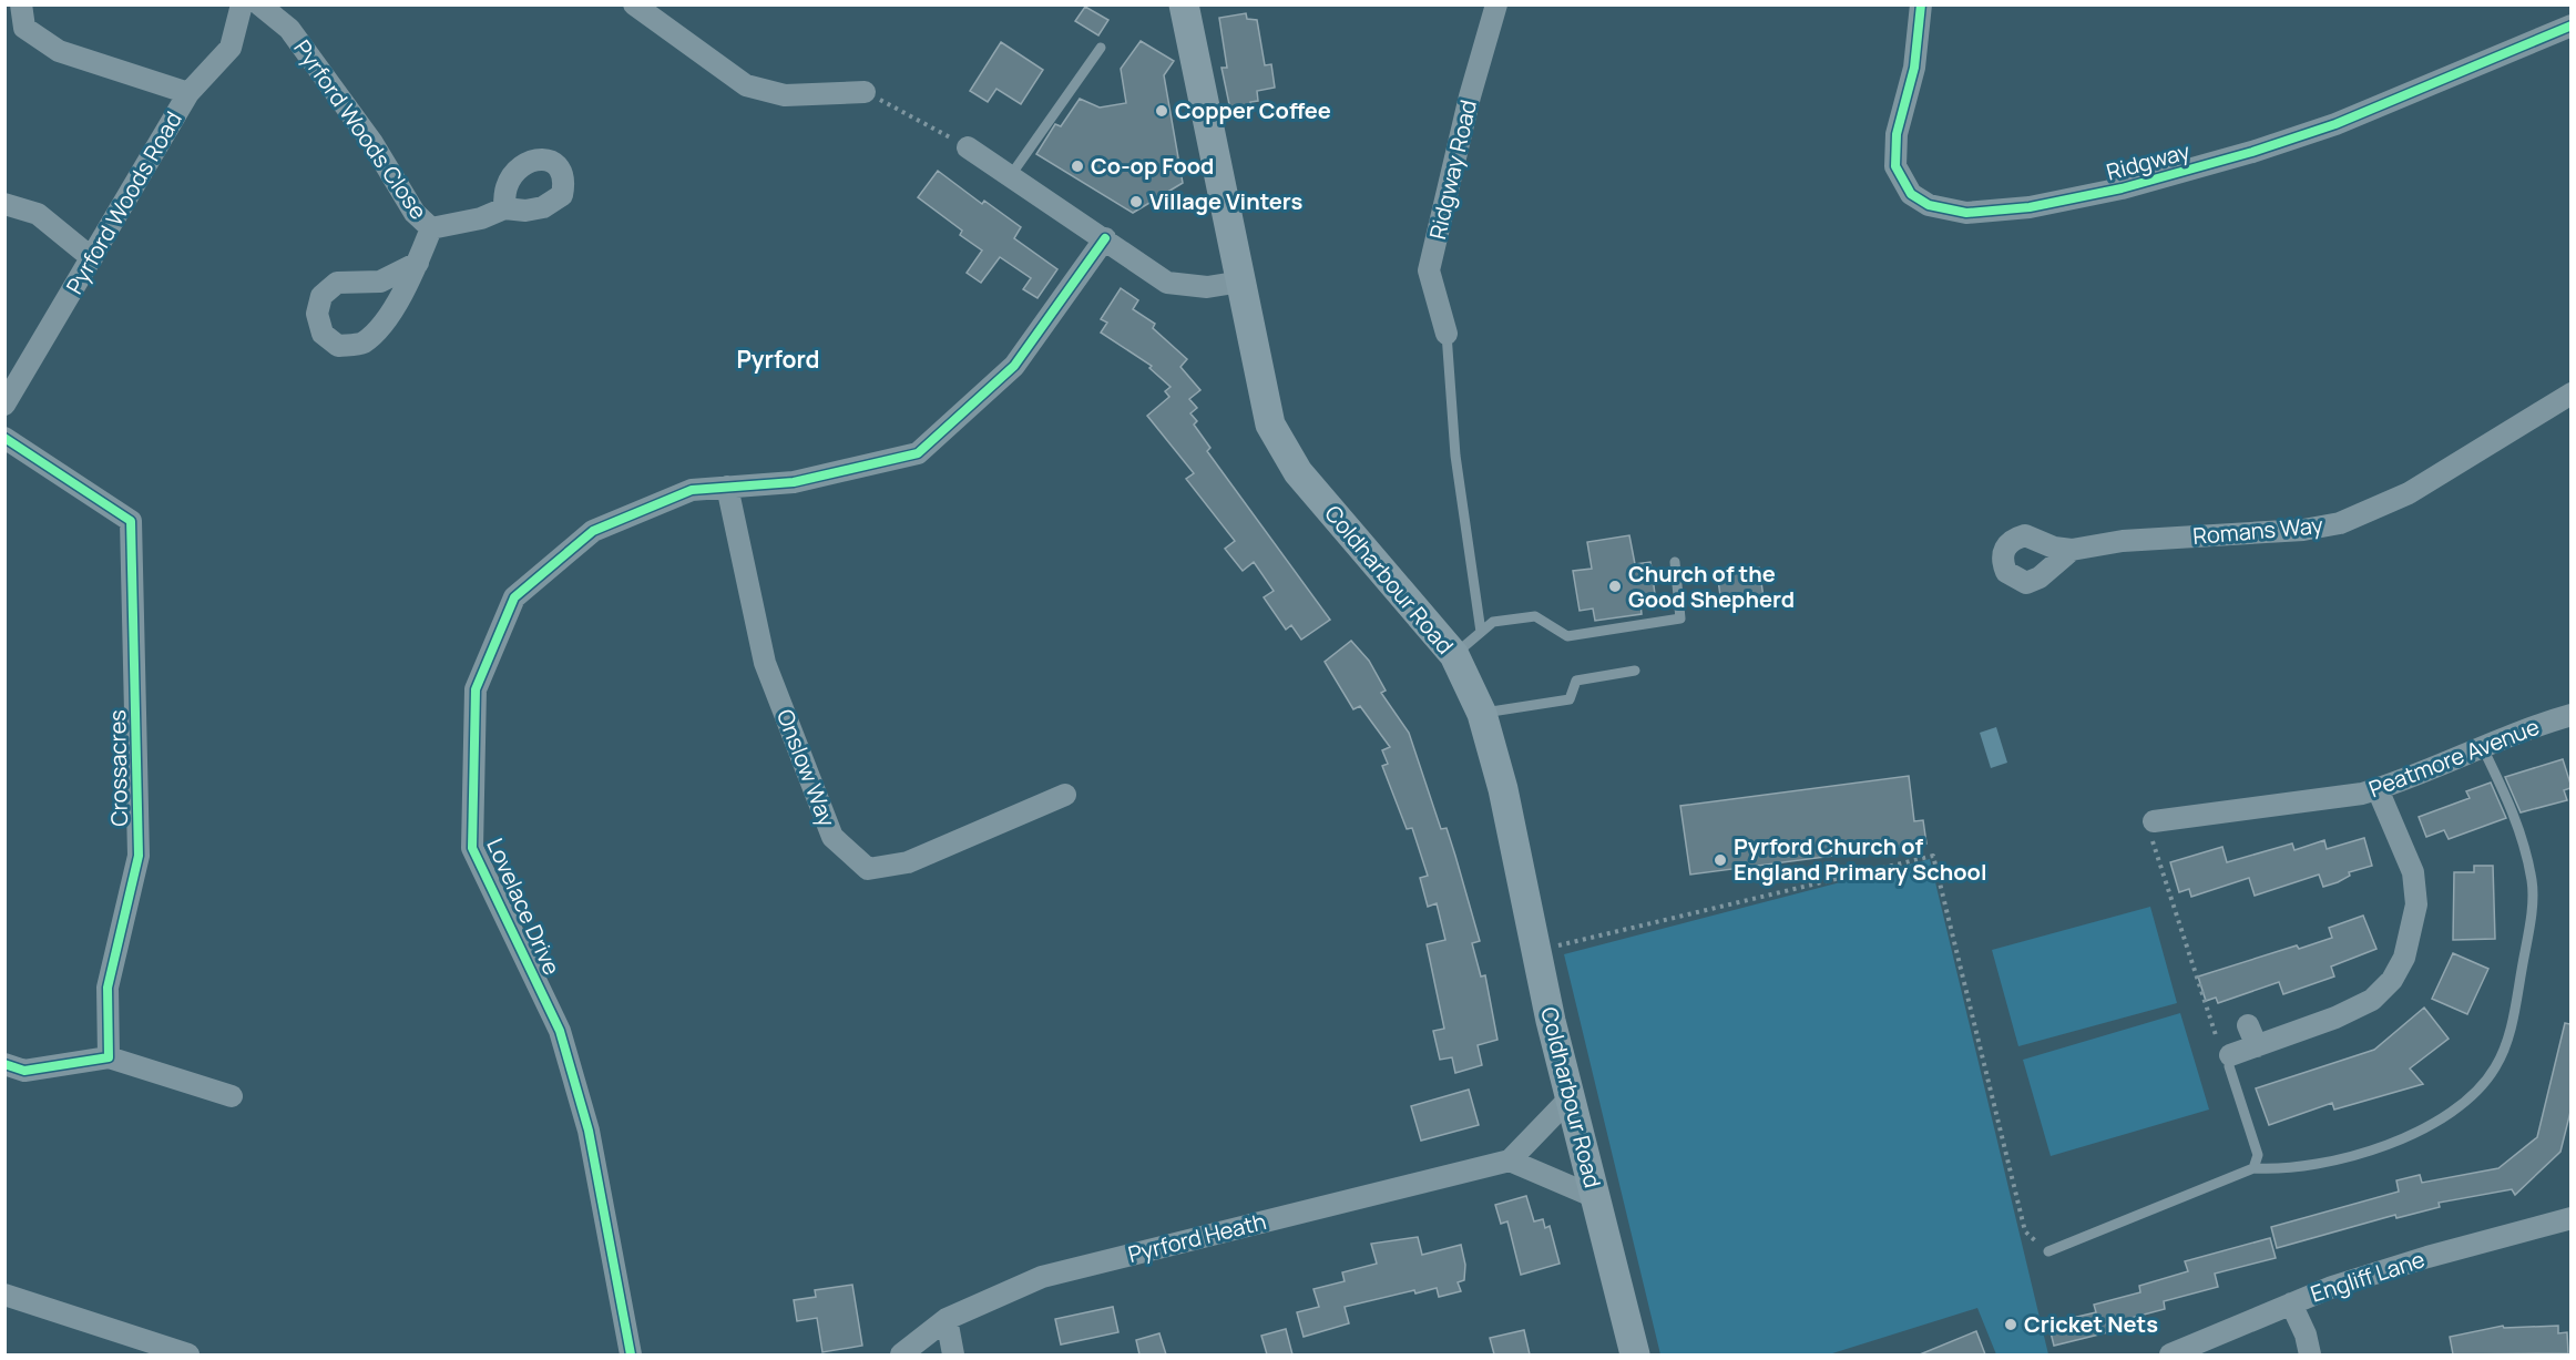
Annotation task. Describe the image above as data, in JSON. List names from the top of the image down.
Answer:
{
  "streets": {
    "main road": ["Coldharbour Road"],
    "street": [
      "Pyrford Woods Close",
      "Ridgway",
      "Ridgway Road",
      "Pyrford Woods Road",
      "Romans Way",
      "Peatmore Avenue",
      "Crossacres",
      "Onslow Way",
      "Lovelace Drive",
      "Pyrford Heath",
      "Engliff Lane"
    ]
  },
  "crossings": [
    ["Onslow Way", "Lovelace Drive"]
  ],
  "districts": ["Pyrford"],
  "places": [
    "Copper Coffee",
    "Co-op Food",
    "Village Vinters",
    "Church of the Good Shepherd",
    "Pyrford Church of England Primary School",
    "Cricket Nets"
  ]
}
